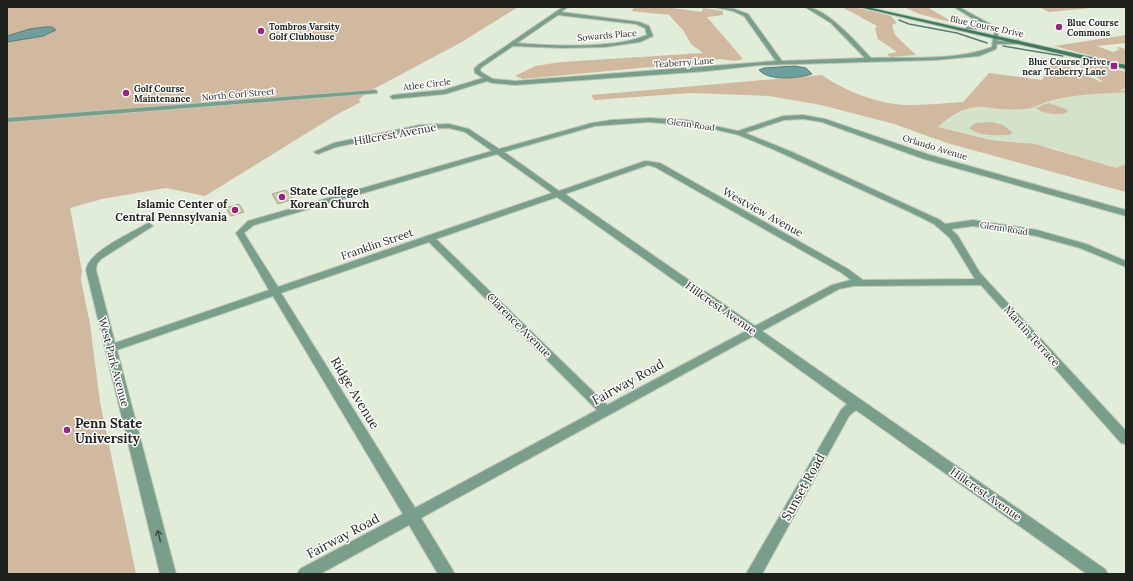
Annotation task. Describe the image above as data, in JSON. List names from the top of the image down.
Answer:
{
  "streets": {
    "main road": ["Blue Course Drive"],
    "street": [
      "Sowards Place",
      "Teaberry Lane",
      "Atlee Circle",
      "North Corl Street",
      "Glenn Road",
      "Hillcrest Avenue",
      "Orlando Avenue",
      "Westview Avenue",
      "Franklin Street",
      "Clarence Avenue",
      "Martin Terrace",
      "West Park Avenue",
      "Fairway Road",
      "Ridge Avenue",
      "Sunset Road"
    ]
  },
  "crossings": [
    ["Blue Course Drive", "Teaberry Lane"],
    ["Teaberry Lane", "Atlee Circle"],
    ["Glenn Road", "Hillcrest Avenue"],
    ["Glenn Road", "Orlando Avenue"],
    ["Glenn Road", "Martin Terrace"],
    ["Glenn Road", "Ridge Avenue"],
    ["Hillcrest Avenue", "Franklin Street"],
    ["Hillcrest Avenue", "Fairway Road"],
    ["Hillcrest Avenue", "Sunset Road"],
    ["Westview Avenue", "Franklin Street"],
    ["Westview Avenue", "Fairway Road"],
    ["Franklin Street", "Clarence Avenue"],
    ["Franklin Street", "West Park Avenue"],
    ["Franklin Street", "Ridge Avenue"],
    ["Clarence Avenue", "Fairway Road"],
    ["Martin Terrace", "Fairway Road"],
    ["Fairway Road", "Ridge Avenue"]
  ],
  "one_way": ["West Park Avenue"],
  "places": {
    "other": [
      "Blue Course Commons",
      "Tombros Varsity Golf Clubhouse",
      "Golf Course Maintenance",
      "State College Korean Church",
      "Islamic Center of Central Pennsylvania",
      "Penn State University"
    ],
    "transit": ["Blue Course Drive near Teaberry Lane"]
  }
}
